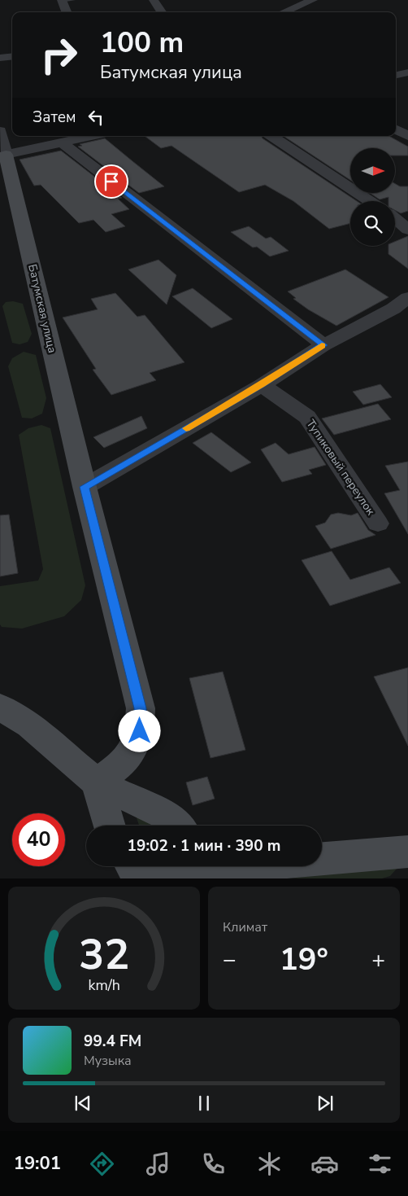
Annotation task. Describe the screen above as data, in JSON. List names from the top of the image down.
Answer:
{
  "streets": {
    "street": ["Батумская улица", "Тупиковый переулок"]
  },
  "north": "right",
  "page": {
    "turn": ["100 m", "Батумская улица"],
    "then": "Затем",
    "limit": "40",
    "trip": "19:02 · 1 мин · 390 m",
    "tile": "Климат",
    "heat": ["−", "19°", "+"],
    "song": ["99.4 FM", "Музыка"],
    "tabs": "19:01",
    "gauge": ["32", "km/h"]
  }
}
